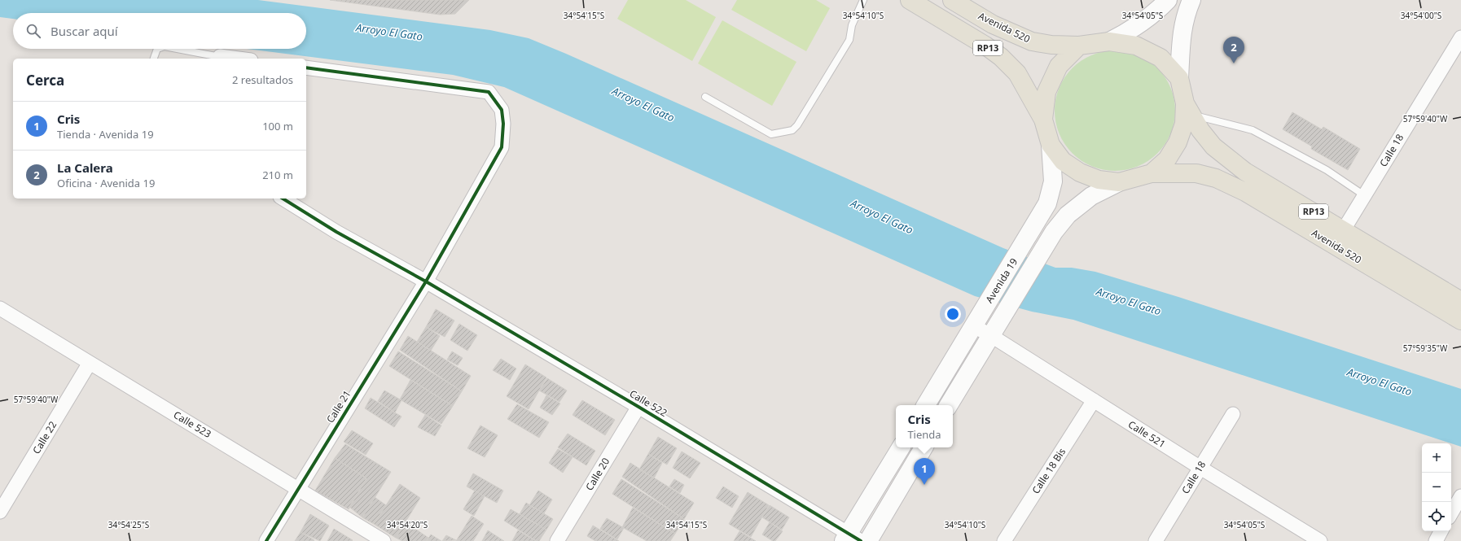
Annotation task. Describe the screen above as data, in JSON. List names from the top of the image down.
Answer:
{
  "streets": {
    "main road": ["Avenida 520", "RP13", "Avenida 19"],
    "street": [
      "Calle 18",
      "Calle 522",
      "Calle 21",
      "Calle 523",
      "Calle 521",
      "Calle 22",
      "Calle 18 Bis",
      "Calle 20"
    ]
  },
  "crossings": [
    ["Avenida 520", "RP13"],
    ["Avenida 520", "Calle 18"],
    ["RP13", "Avenida 19"],
    ["Calle 18", "Calle 521"],
    ["Avenida 19", "Calle 521"],
    ["Calle 522", "Calle 21"],
    ["Calle 522", "Calle 20"],
    ["Calle 21", "Calle 523"],
    ["Calle 523", "Calle 22"],
    ["Calle 521", "Calle 18 Bis"]
  ],
  "water": ["Arroyo El Gato"],
  "page": {
    "search": "Buscar aquí",
    "pins": ["2", "1"],
    "heading": ["Cerca", "2 resultados"],
    "list": [
      {
        "mark": "1",
        "name": "Cris",
        "note": "Tienda · Avenida 19",
        "value": "100 m"
      },
      {
        "mark": "2",
        "name": "La Calera",
        "note": "Oficina · Avenida 19",
        "value": "210 m"
      }
    ],
    "popup": ["Cris", "Tienda"],
    "map_buttons": ["+", "−"]
  },
  "coordinates": [
    "34°54'15\"S",
    "34°54'10\"S",
    "34°54'05\"S",
    "34°54'00\"S",
    "57°59'40\"W",
    "57°59'35\"W",
    "34°54'25\"S",
    "34°54'20\"S"
  ]
}
